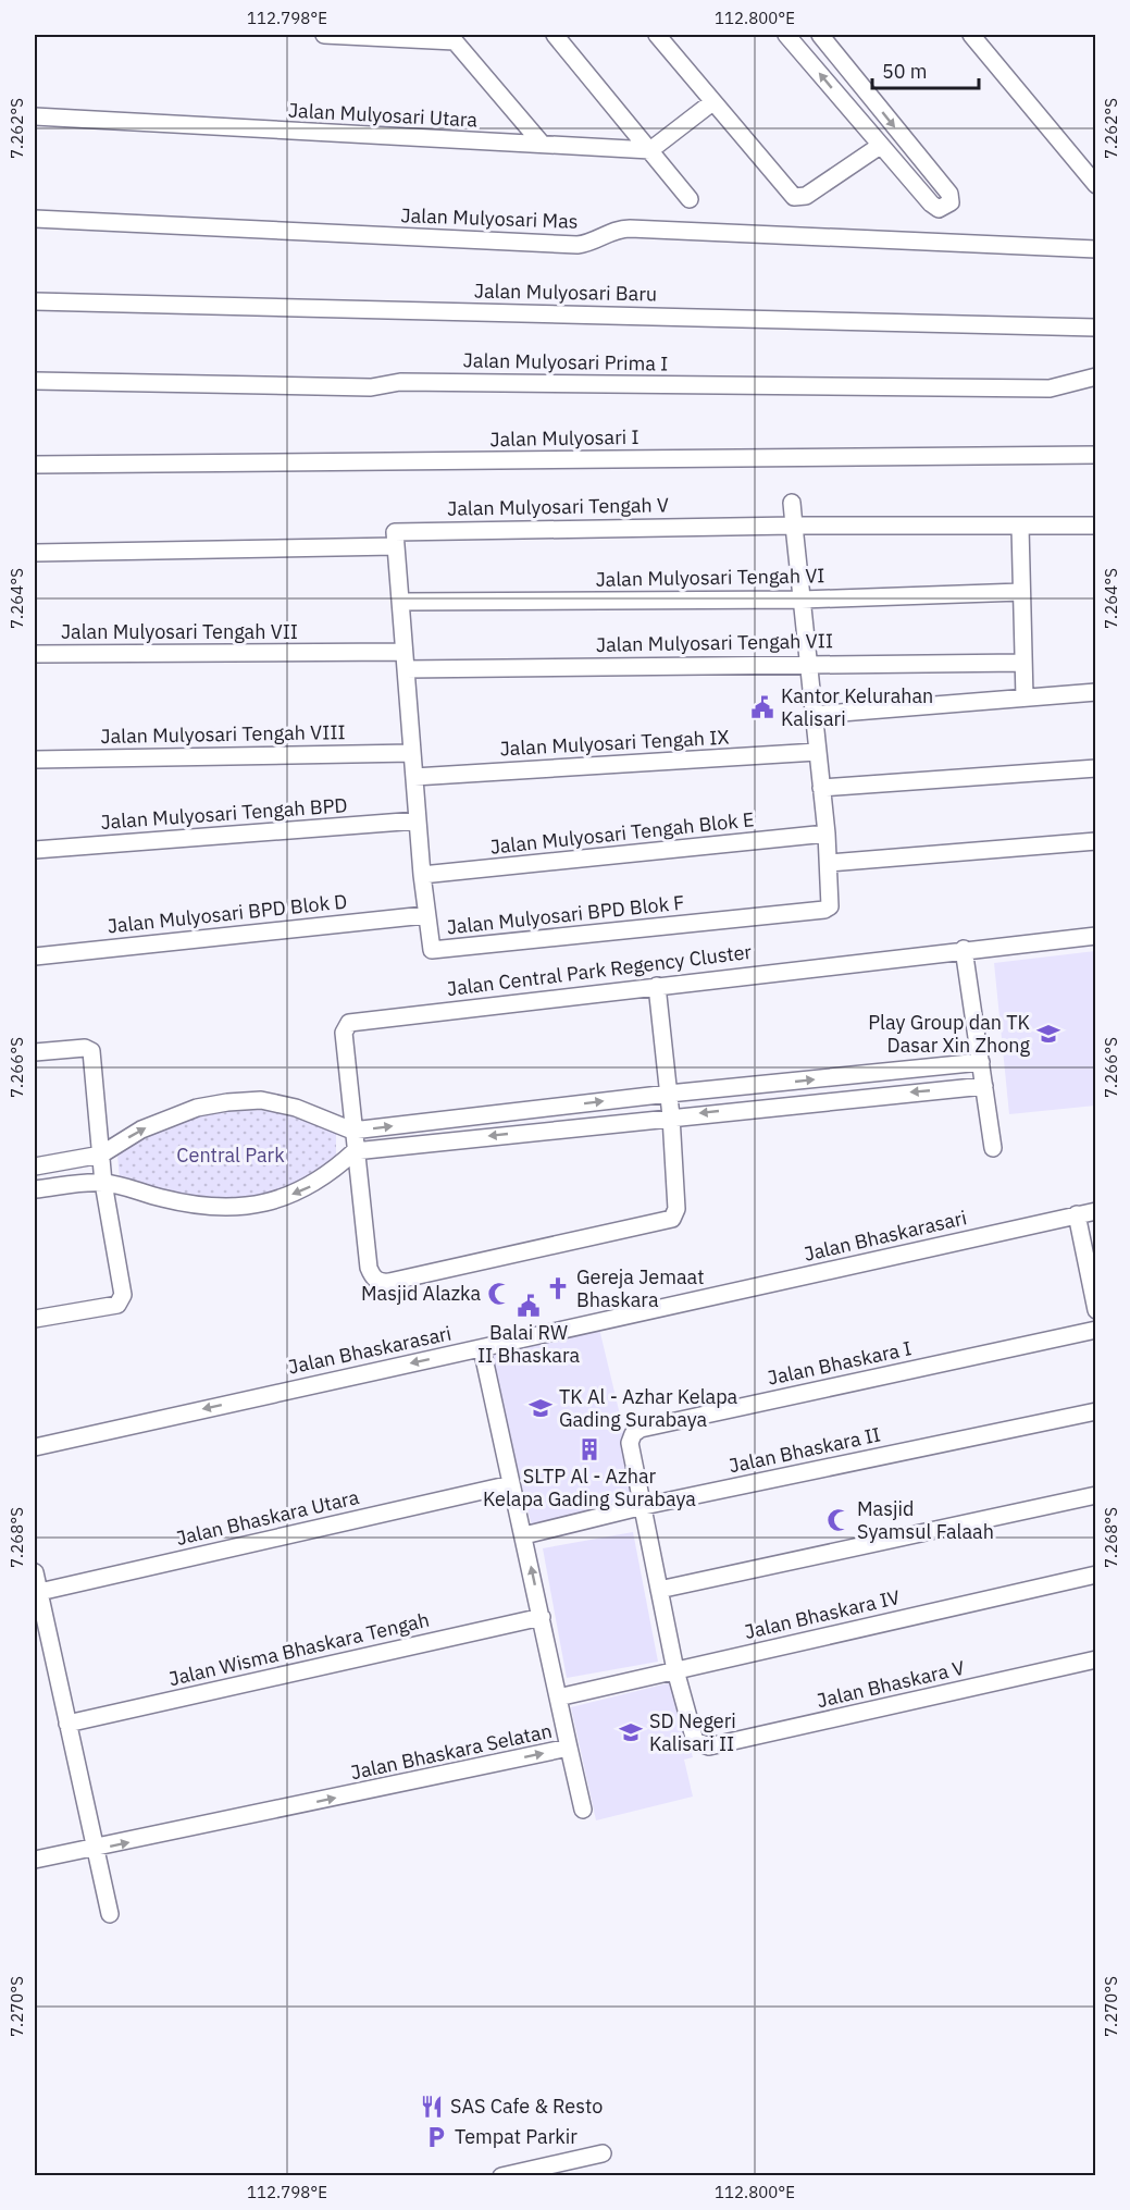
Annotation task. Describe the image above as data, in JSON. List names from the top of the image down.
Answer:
{
  "streets": {
    "street": [
      "Jalan Mulyosari Utara",
      "Jalan Mulyosari Mas",
      "Jalan Mulyosari Baru",
      "Jalan Mulyosari Prima I",
      "Jalan Mulyosari I",
      "Jalan Mulyosari Tengah V",
      "Jalan Mulyosari Tengah VI",
      "Jalan Mulyosari Tengah VII",
      "Jalan Mulyosari Tengah VIII",
      "Jalan Mulyosari Tengah IX",
      "Jalan Mulyosari Tengah BPD",
      "Jalan Mulyosari Tengah Blok E",
      "Jalan Mulyosari BPD Blok D",
      "Jalan Mulyosari BPD Blok F",
      "Jalan Central Park Regency Cluster",
      "Jalan Bhaskarasari",
      "Jalan Bhaskara I",
      "Jalan Bhaskara II",
      "Jalan Bhaskara Utara",
      "Jalan Bhaskara IV",
      "Jalan Wisma Bhaskara Tengah",
      "Jalan Bhaskara V",
      "Jalan Bhaskara Selatan"
    ]
  },
  "crossings": [
    ["Jalan Mulyosari Tengah V", "Jalan Mulyosari BPD Blok F"],
    ["Jalan Mulyosari Tengah VI", "Jalan Mulyosari BPD Blok F"],
    ["Jalan Mulyosari Tengah VII", "Jalan Mulyosari BPD Blok F"],
    ["Jalan Mulyosari Tengah VIII", "Jalan Mulyosari BPD Blok F"],
    ["Jalan Mulyosari Tengah IX", "Jalan Mulyosari BPD Blok F"],
    ["Jalan Mulyosari Tengah BPD", "Jalan Mulyosari BPD Blok F"],
    ["Jalan Mulyosari Tengah Blok E", "Jalan Mulyosari BPD Blok F"],
    ["Jalan Mulyosari BPD Blok D", "Jalan Mulyosari BPD Blok F"],
    ["Jalan Bhaskarasari", "Jalan Bhaskara Selatan"],
    ["Jalan Bhaskara I", "Jalan Bhaskara II"],
    ["Jalan Bhaskara I", "Jalan Bhaskara IV"],
    ["Jalan Bhaskara I", "Jalan Bhaskara V"],
    ["Jalan Bhaskara II", "Jalan Bhaskara Selatan"],
    ["Jalan Bhaskara Utara", "Jalan Bhaskara Selatan"],
    ["Jalan Bhaskara IV", "Jalan Bhaskara Selatan"],
    ["Jalan Wisma Bhaskara Tengah", "Jalan Bhaskara Selatan"]
  ],
  "one_way": ["Jalan Bhaskarasari", "Jalan Bhaskara Selatan"],
  "parks": ["Central Park"],
  "places": {
    "public building": ["Kantor Kelurahan Kalisari", "Balai RW II Bhaskara"],
    "school or university": ["Play Group dan TK Dasar Xin Zhong", "TK Al - Azhar Kelapa Gading Surabaya", "SD Negeri Kalisari II"],
    "church": ["Gereja Jemaat Bhaskara"],
    "mosque": ["Masjid Alazka", "Masjid Syamsul Falaah"],
    "building": ["SLTP Al - Azhar Kelapa Gading Surabaya"],
    "restaurant": ["SAS Cafe & Resto"],
    "parking": ["Tempat Parkir"]
  },
  "scale_bar": "50 m",
  "coordinates": [
    "112.798°E",
    "112.800°E",
    "7.262°S",
    "7.264°S",
    "7.266°S",
    "7.268°S",
    "7.270°S"
  ]
}
